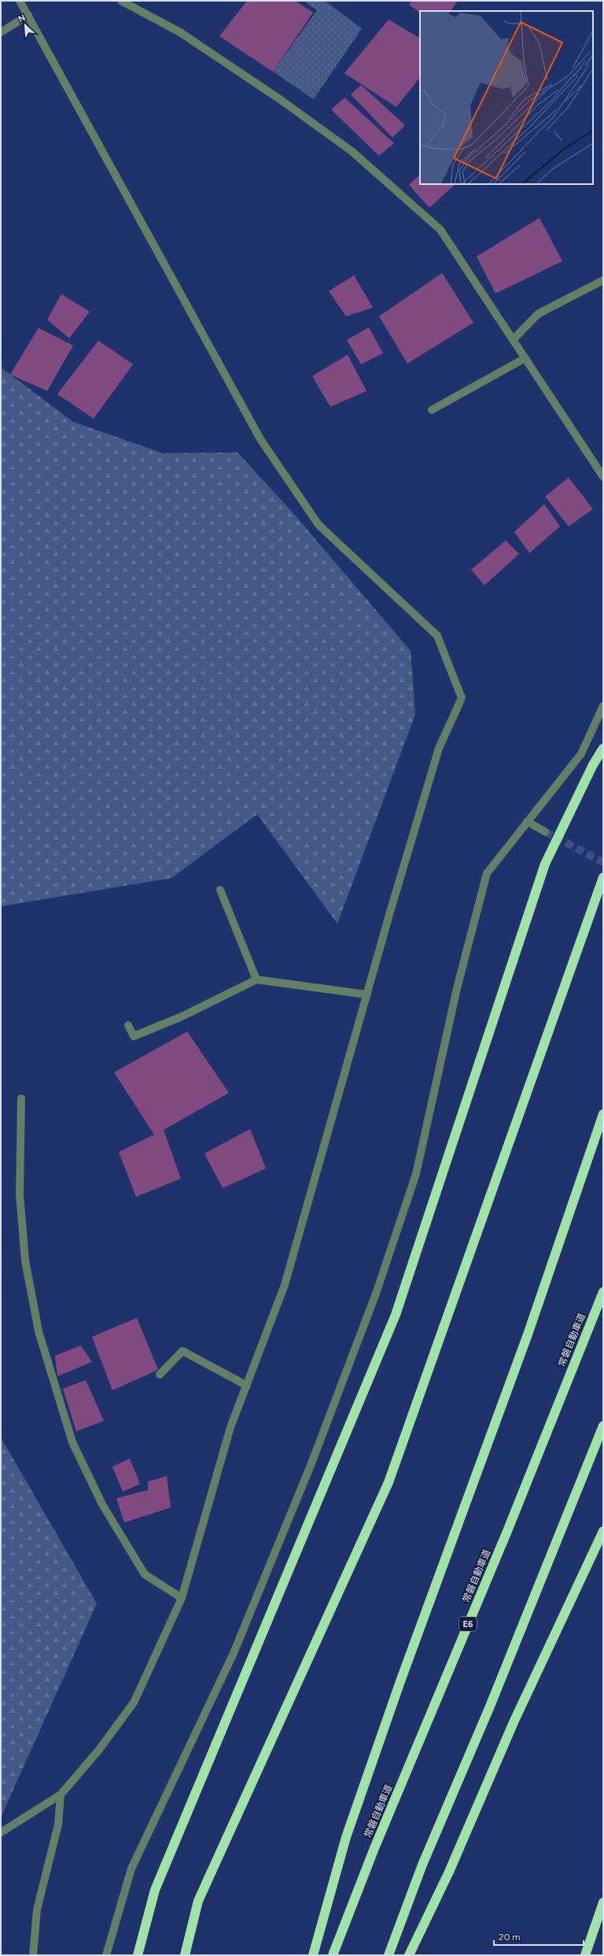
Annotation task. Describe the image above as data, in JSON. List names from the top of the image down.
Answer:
{
  "streets": {
    "highway": ["常磐自動車道", "E6"]
  },
  "scale_bar": "20 m",
  "north": "top left"
}
